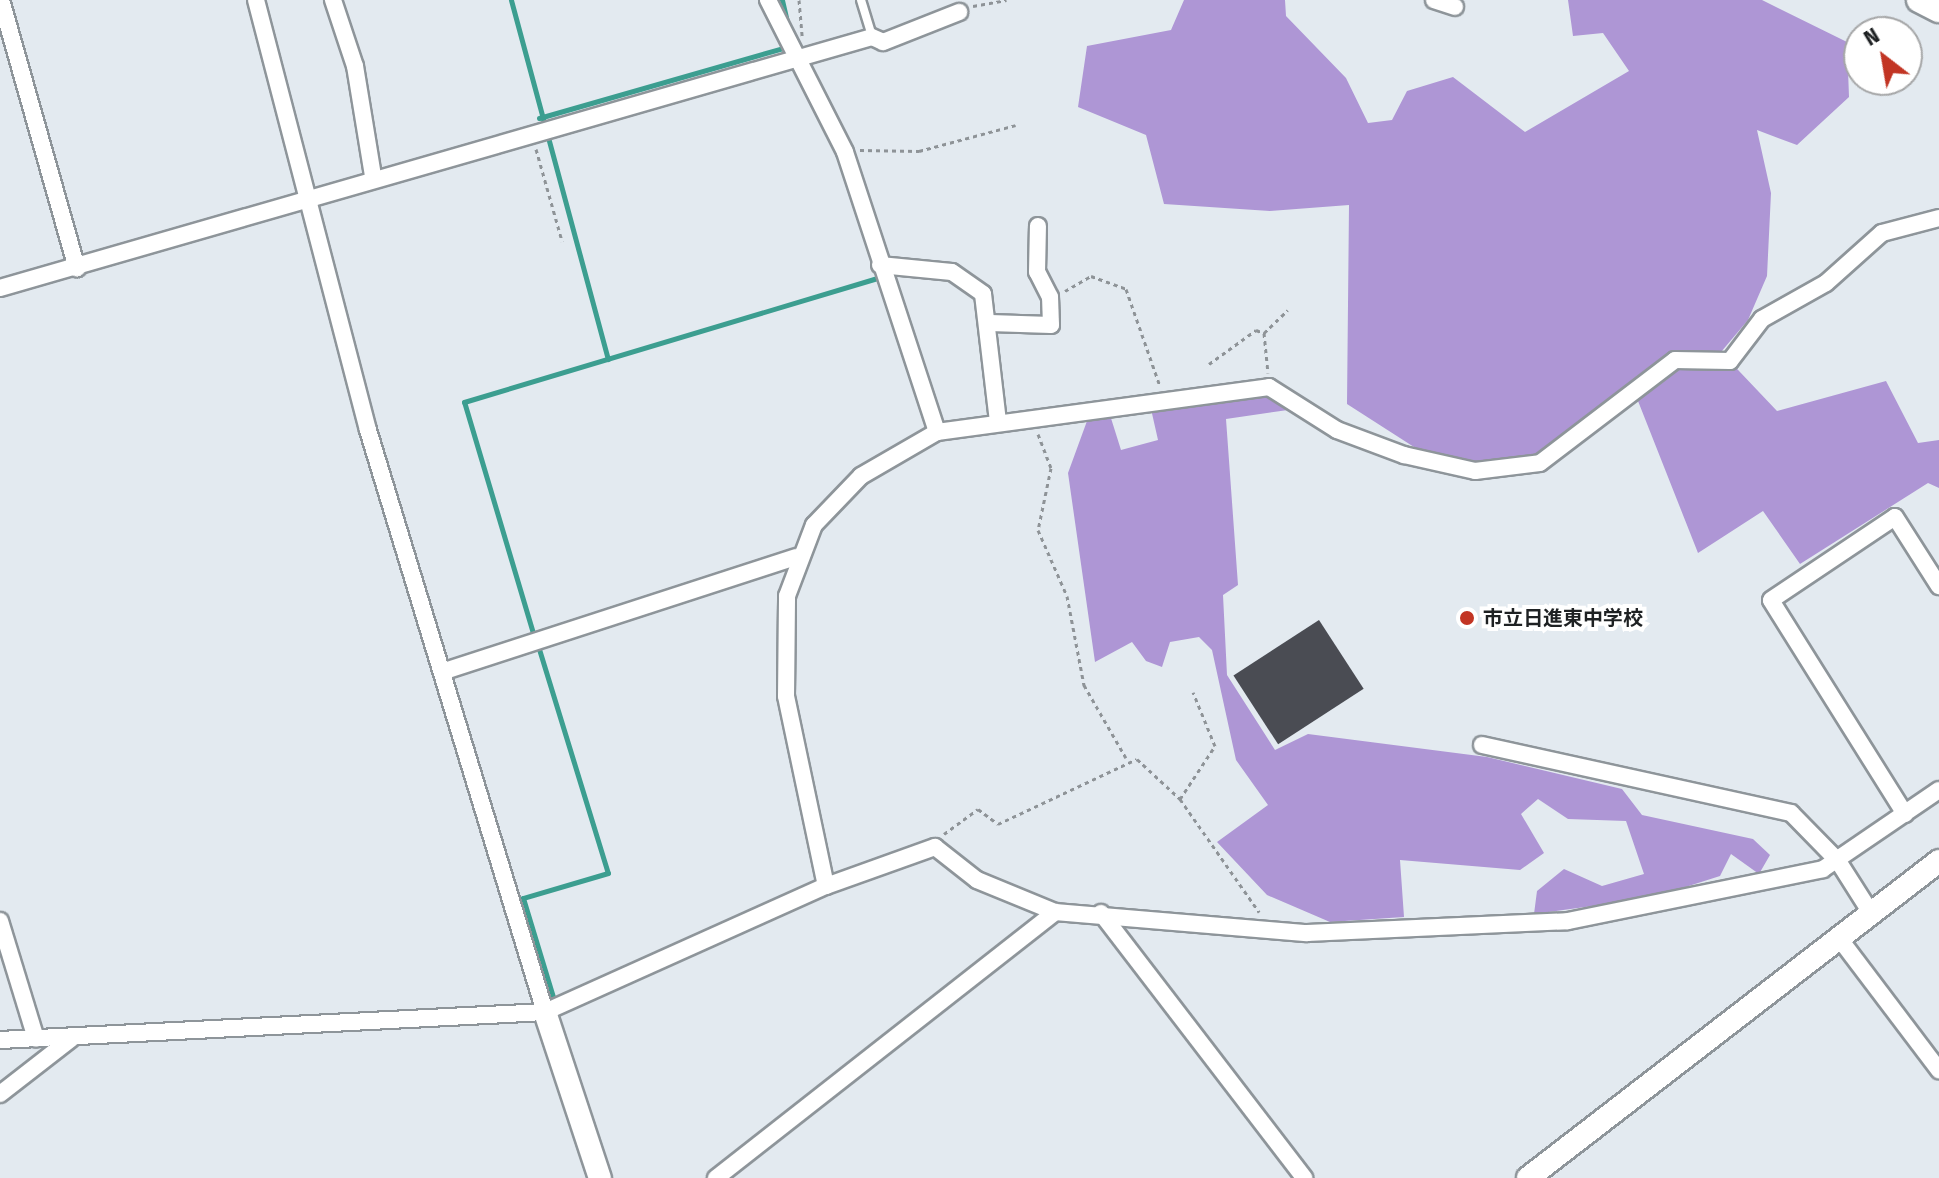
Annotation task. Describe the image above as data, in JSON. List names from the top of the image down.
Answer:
{
  "places": ["市立日進東中学校"],
  "north": "top left"
}
